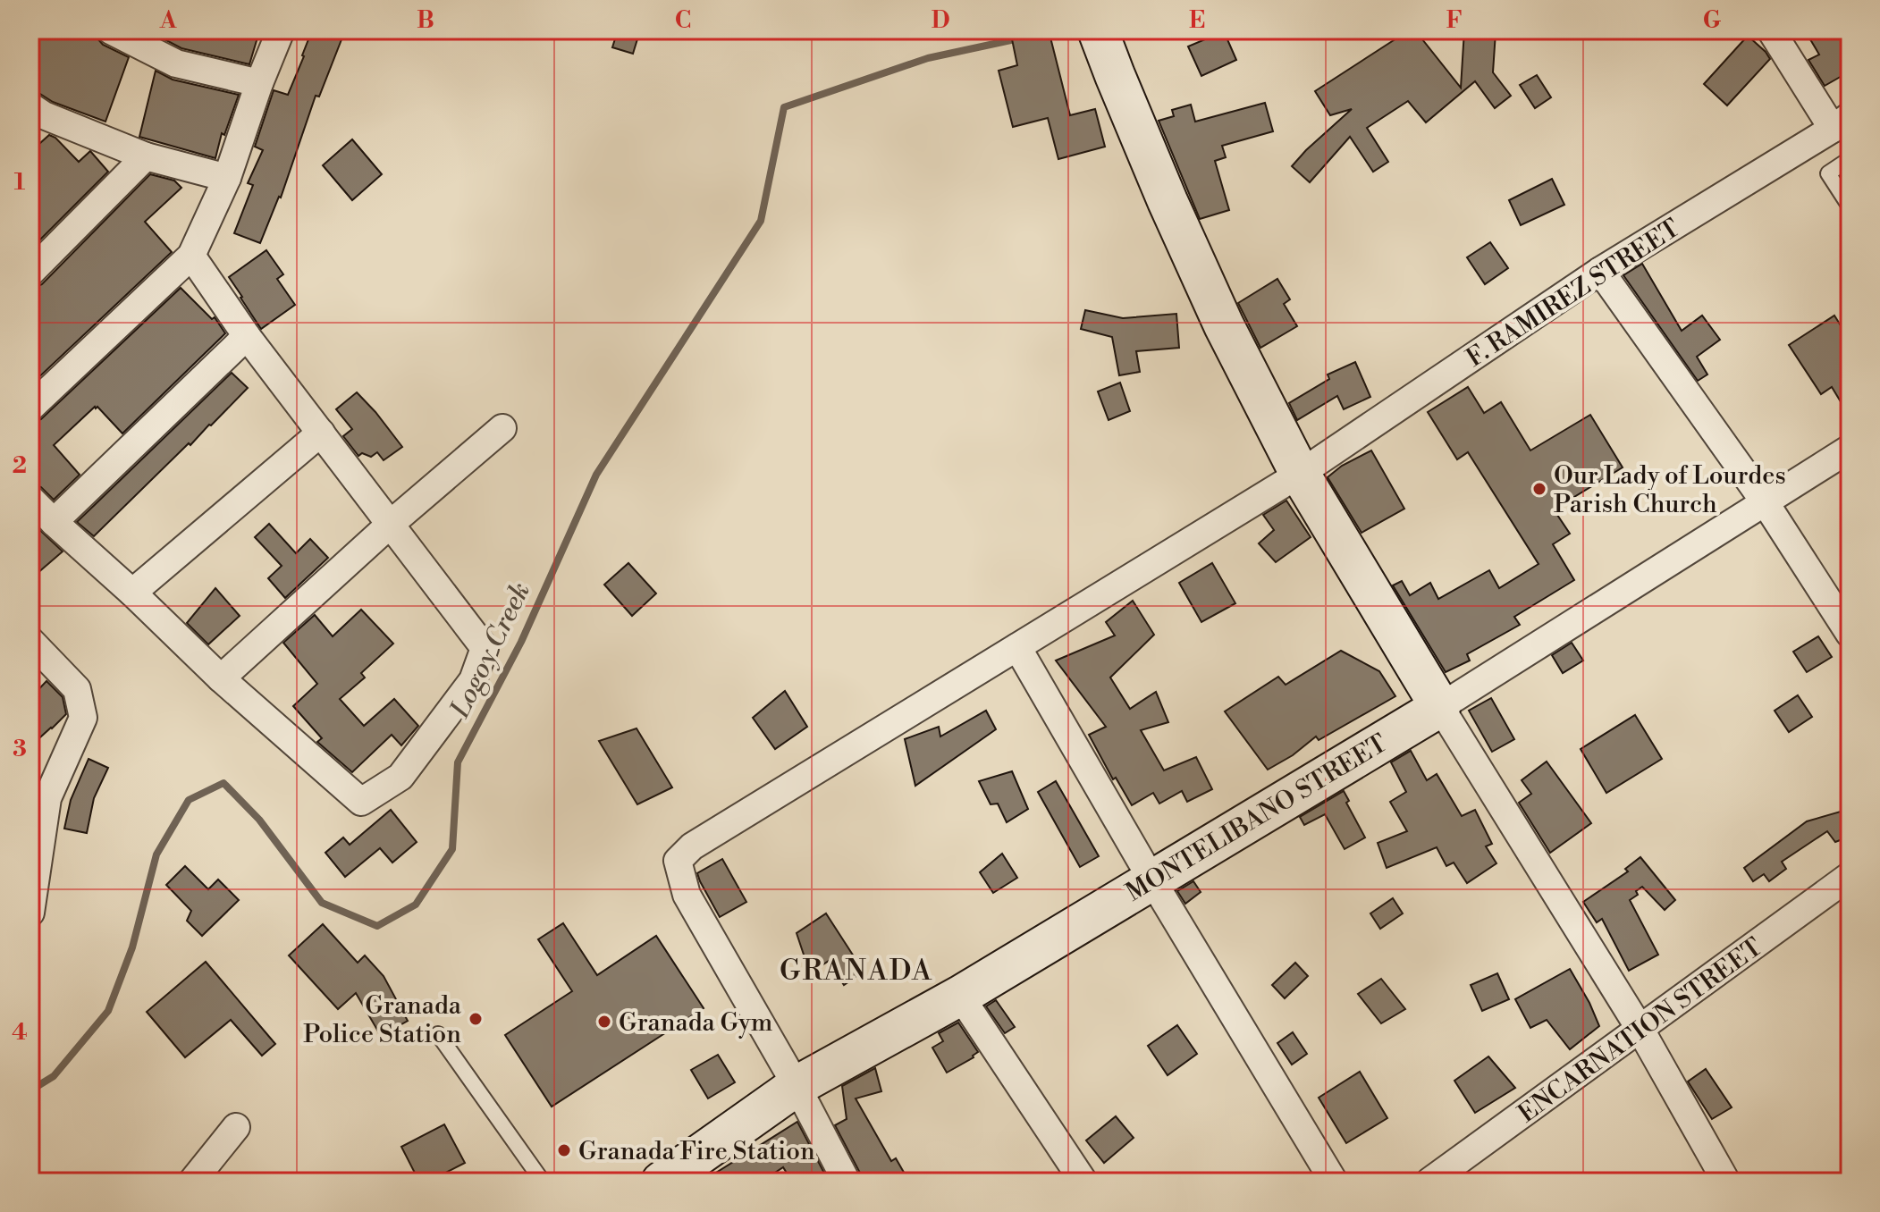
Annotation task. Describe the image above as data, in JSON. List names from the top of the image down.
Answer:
{
  "streets": {
    "main road": ["MONTELIBANO STREET"],
    "street": ["F. RAMIREZ STREET", "ENCARNATION STREET"]
  },
  "crossings": [
    ["F. RAMIREZ STREET", "MONTELIBANO STREET"]
  ],
  "districts": ["GRANADA"],
  "water": ["Logoy Creek"],
  "places": [
    "Our Lady of Lourdes Parish Church",
    "Granada Police Station",
    "Granada Gym",
    "Granada Fire Station"
  ],
  "grid": {
    "columns": [
      "A",
      "B",
      "C",
      "D",
      "E",
      "F",
      "G"
    ],
    "rows": [
      "1",
      "2",
      "3",
      "4"
    ]
  }
}
